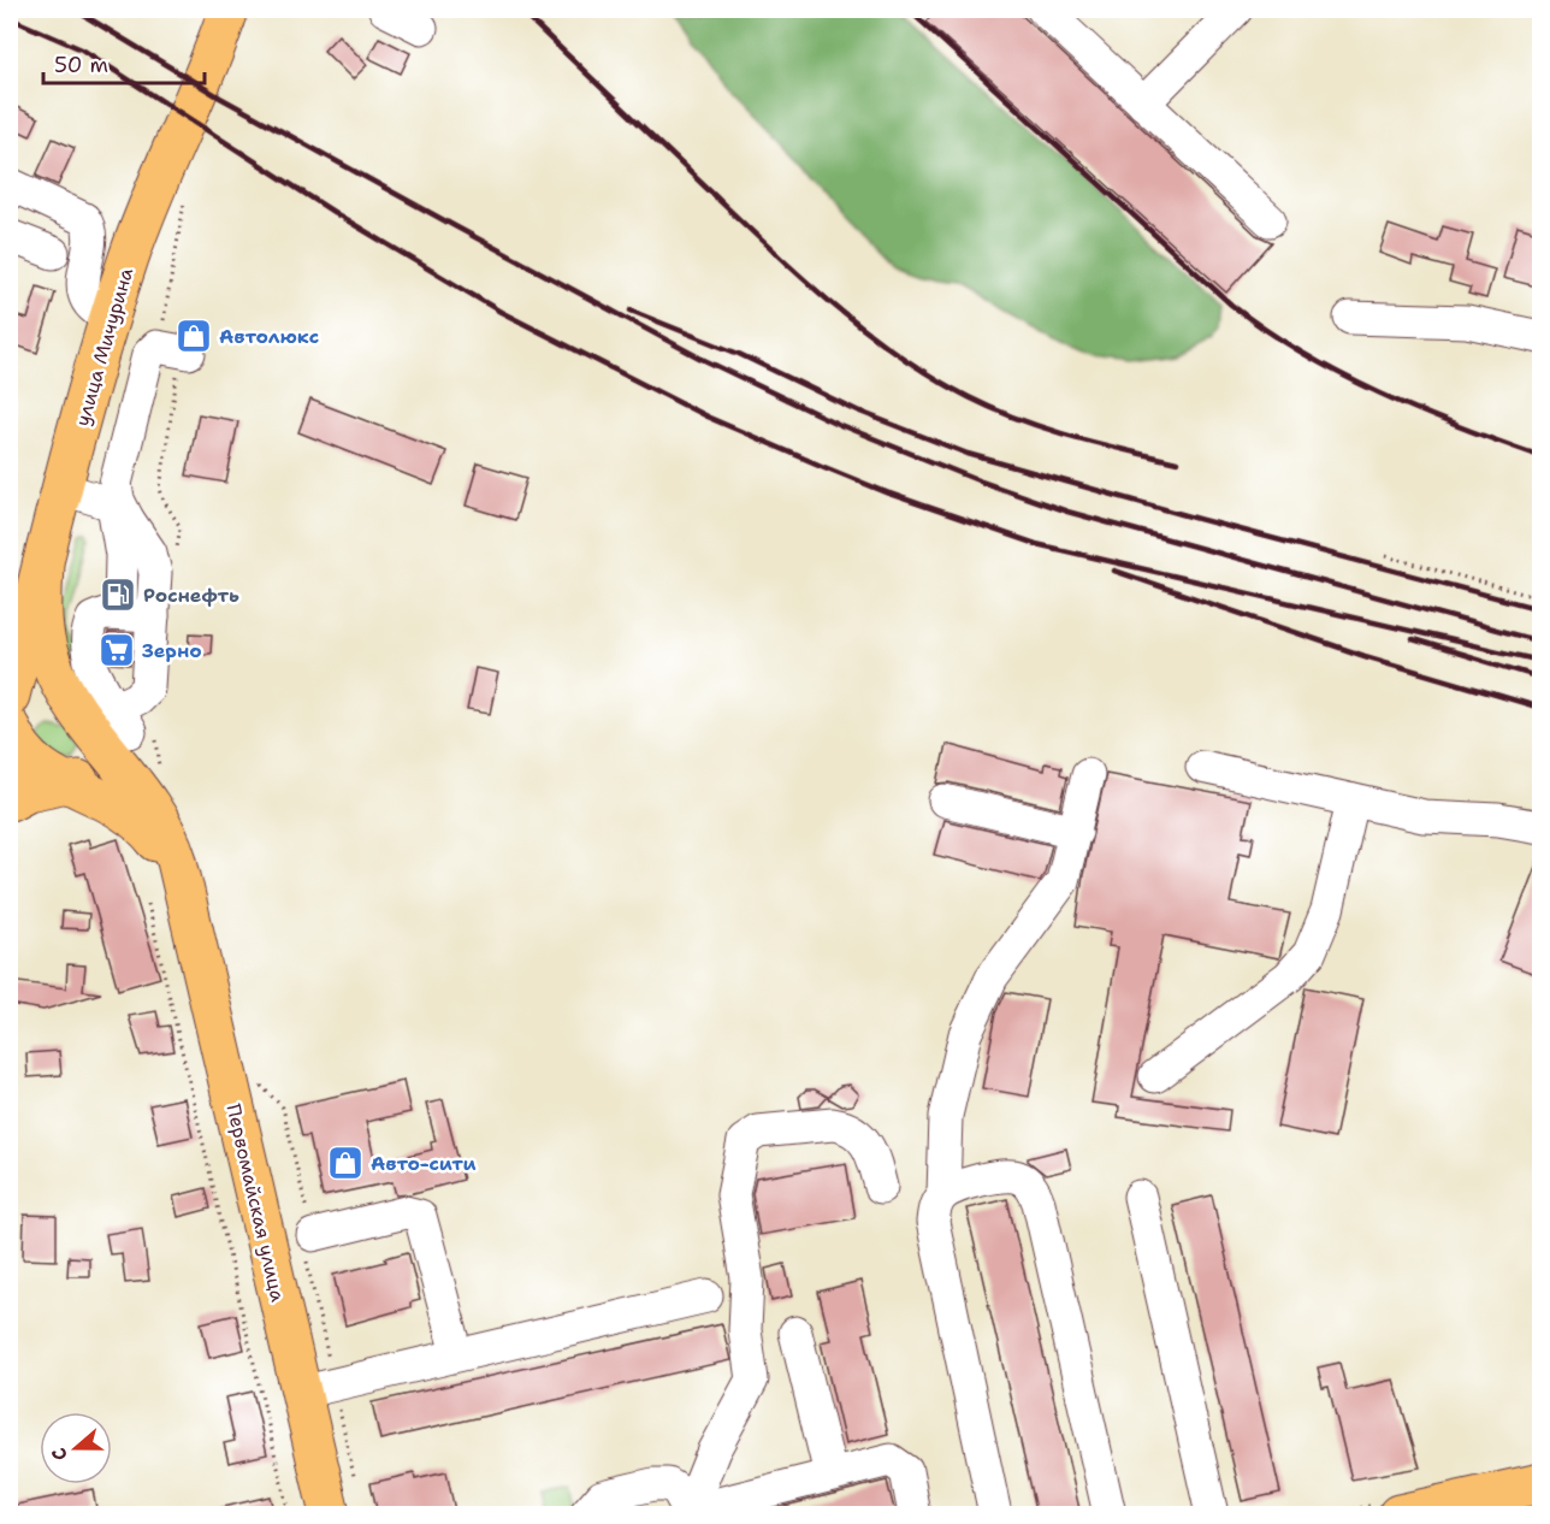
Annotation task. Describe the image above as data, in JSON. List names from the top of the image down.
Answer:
{
  "streets": {
    "main road": ["улица Мичурина", "Первомайская улица"]
  },
  "crossings": [
    ["улица Мичурина", "Первомайская улица"]
  ],
  "places": {
    "shop": ["Автолюкс", "Авто-сити"],
    "fuel station": ["Роснефть"],
    "supermarket": ["Зерно"]
  },
  "scale_bar": "50 m",
  "north": "left"
}
